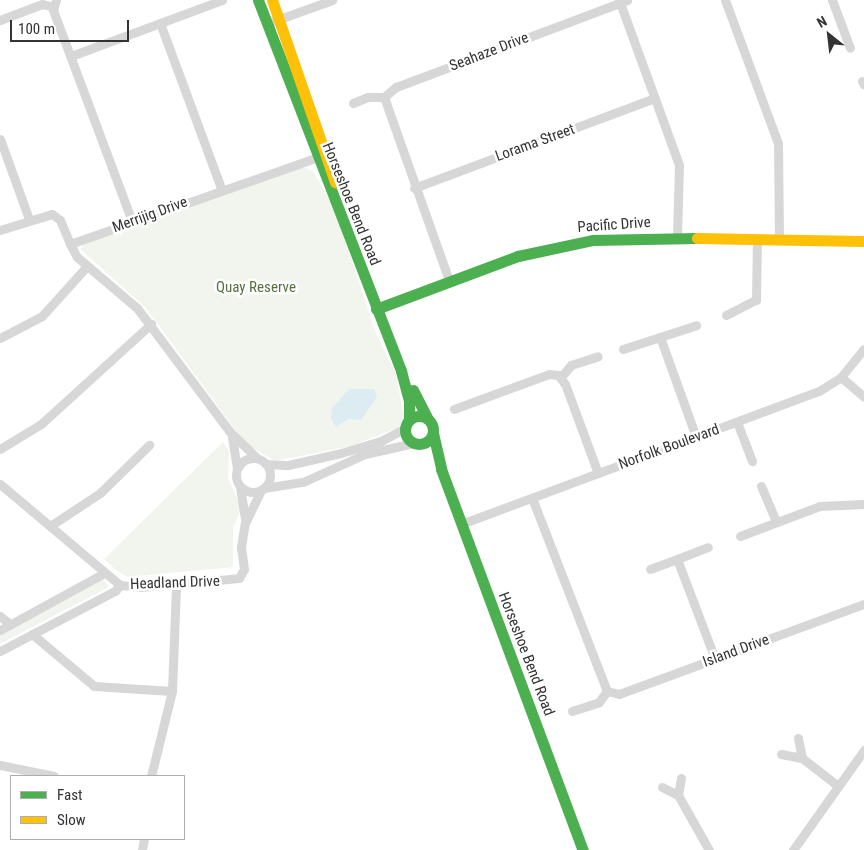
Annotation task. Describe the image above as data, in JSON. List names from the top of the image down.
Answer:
{
  "streets": {
    "street": [
      "Seahaze Drive",
      "Lorama Street",
      "Horseshoe Bend Road",
      "Merrijig Drive",
      "Pacific Drive",
      "Norfolk Boulevard",
      "Headland Drive",
      "Island Drive"
    ]
  },
  "crossings": [
    ["Horseshoe Bend Road", "Merrijig Drive"],
    ["Horseshoe Bend Road", "Pacific Drive"],
    ["Horseshoe Bend Road", "Norfolk Boulevard"]
  ],
  "parks": ["Quay Reserve"],
  "legend": ["Fast", "Slow"],
  "scale_bar": "100 m",
  "north": "top left"
}
